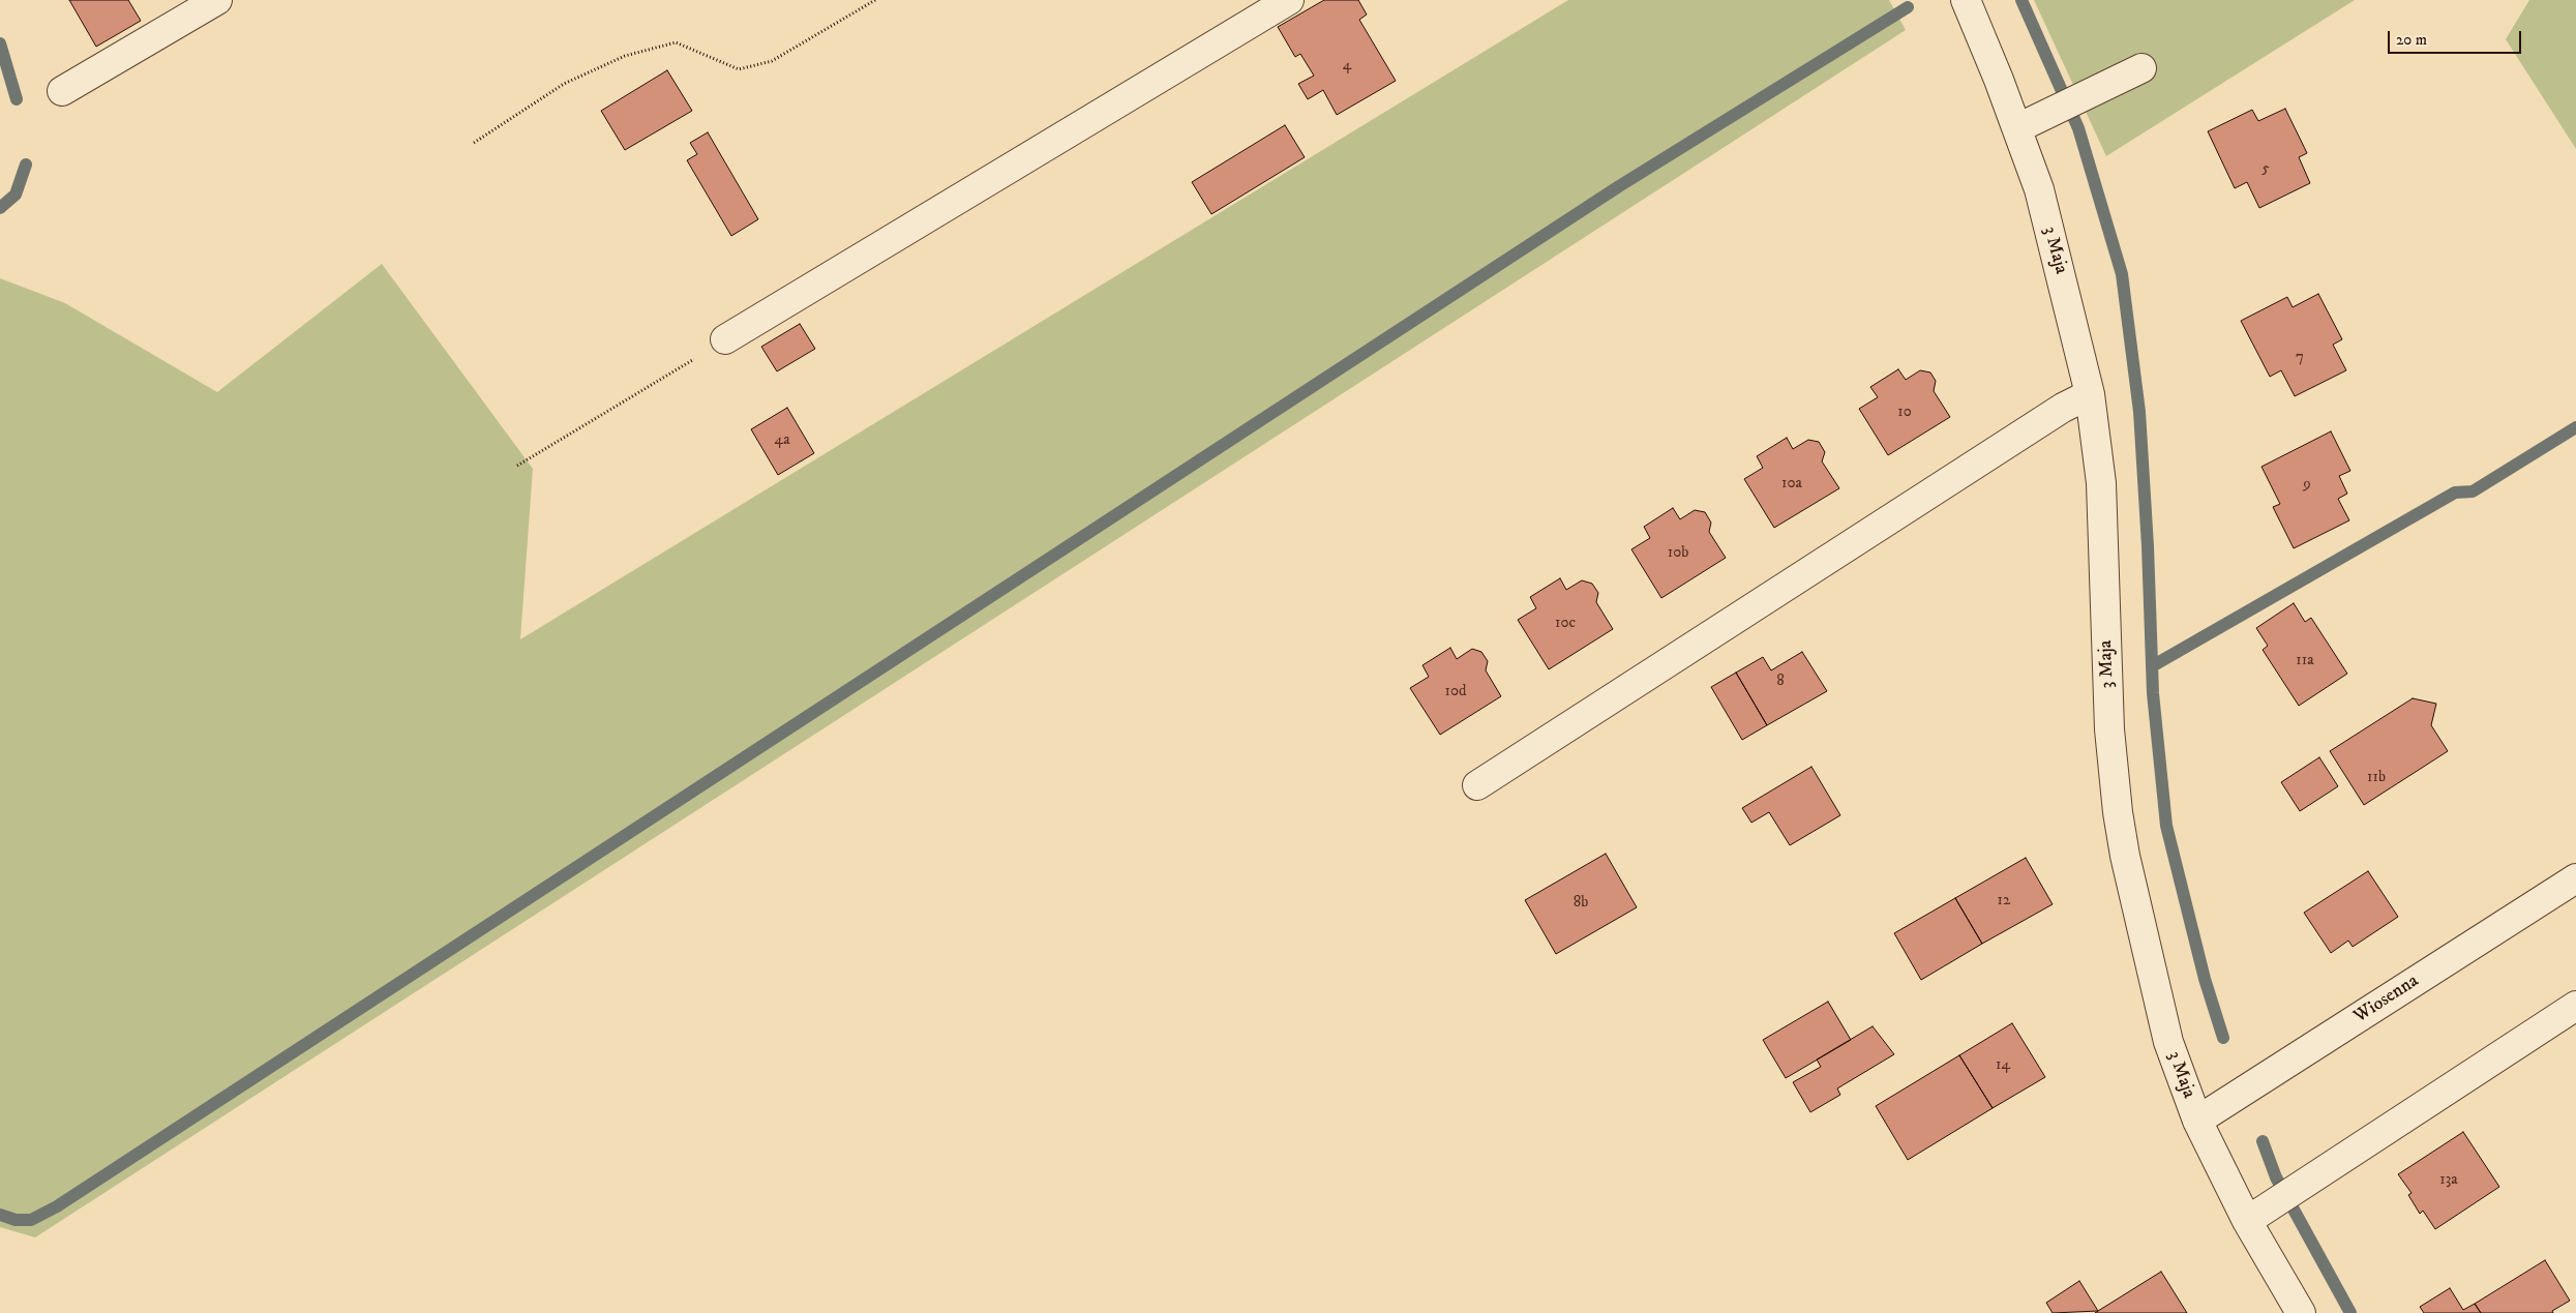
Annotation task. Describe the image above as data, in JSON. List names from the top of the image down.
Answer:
{
  "streets": {
    "street": ["3 Maja", "Wiosenna"]
  },
  "crossings": [
    ["3 Maja", "Wiosenna"]
  ],
  "house_numbers": [
    "4",
    "5",
    "7",
    "10",
    "4a",
    "10a",
    "9",
    "10b",
    "10c",
    "11a",
    "8",
    "10d",
    "11b",
    "12",
    "8b",
    "14",
    "13a"
  ],
  "scale_bar": "20 m"
}
